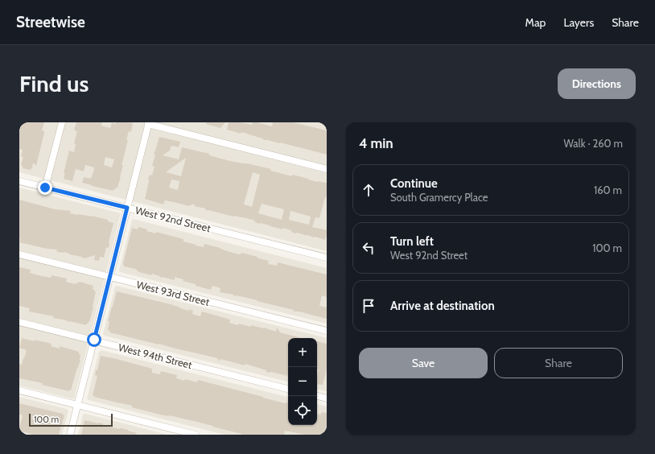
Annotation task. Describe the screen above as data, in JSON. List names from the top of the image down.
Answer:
{
  "streets": {
    "street": ["West 92nd Street", "West 93rd Street", "West 94th Street"]
  },
  "scale_bar": "100 m",
  "page": {
    "header": "Streetwise",
    "nav": ["Map", "Layers", "Share"],
    "buttons": [
      "Directions",
      ["Save", "Share"]
    ],
    "title": "Find us",
    "heading": ["4 min", "Walk · 260 m"],
    "list": [
      ["Continue", "South Gramercy Place", "160 m"],
      ["Turn left", "West 92nd Street", "100 m"],
      "Arrive at destination"
    ],
    "map_buttons": ["+", "−"],
    "scale": "100 m"
  }
}
